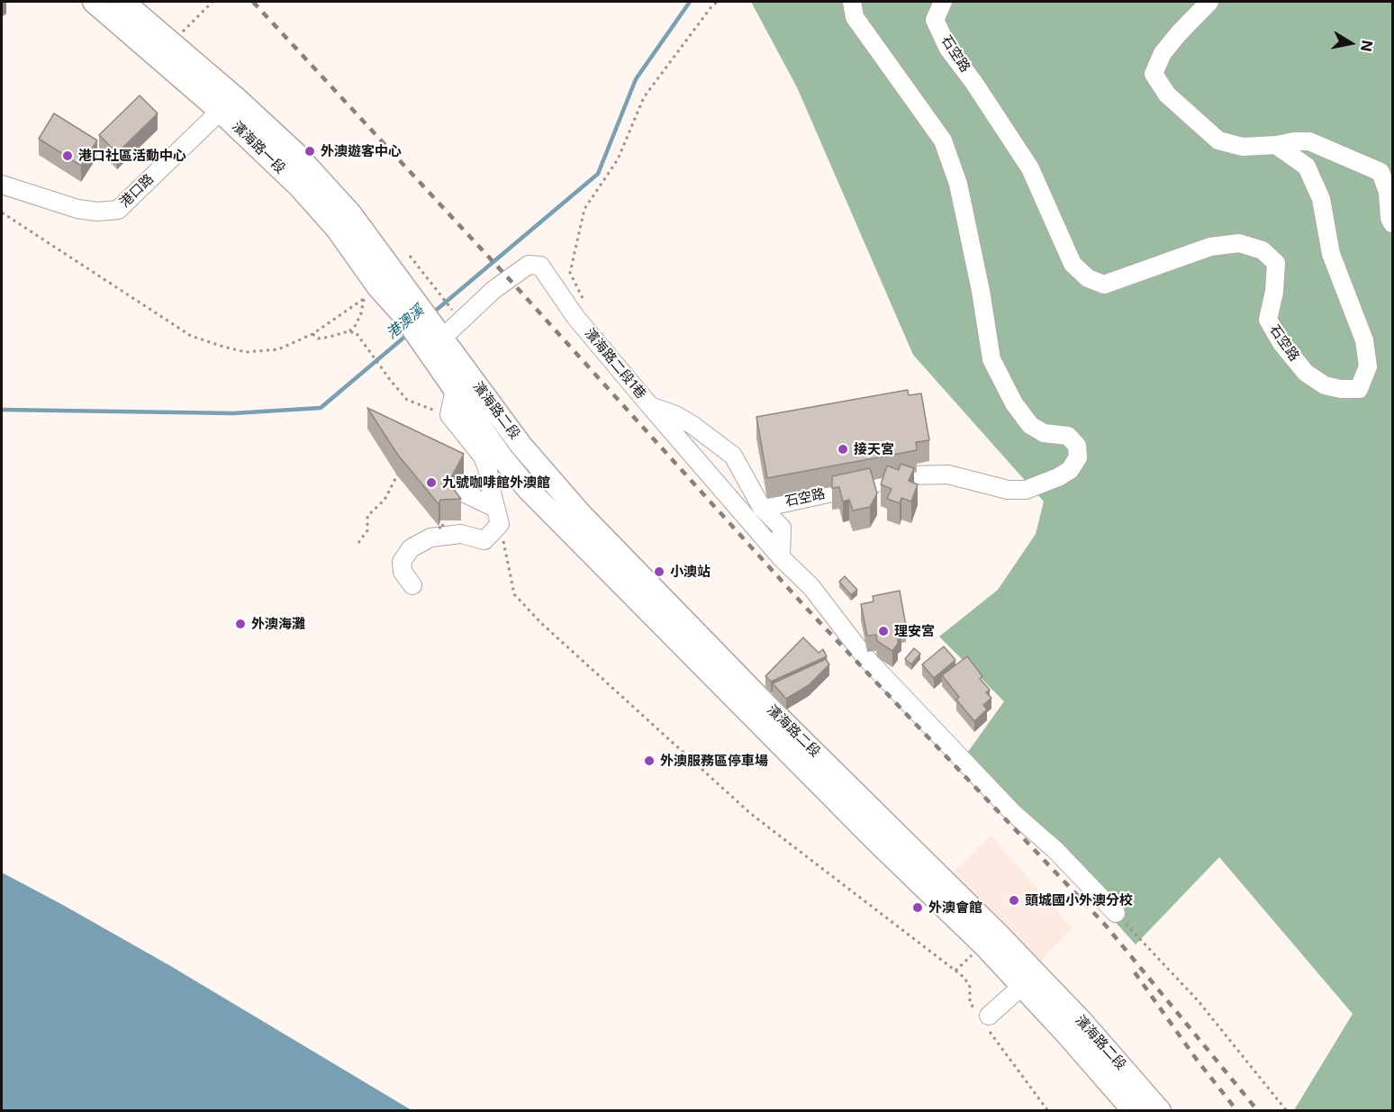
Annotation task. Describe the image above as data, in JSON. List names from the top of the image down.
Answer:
{
  "streets": {
    "main road": ["濱海路一段", "濱海路二段"],
    "street": ["石空路", "港口路", "濱海路二段1巷"]
  },
  "crossings": [
    ["石空路", "濱海路二段1巷"],
    ["濱海路一段", "港口路"],
    ["濱海路一段", "濱海路二段1巷"],
    ["濱海路一段", "濱海路二段"],
    ["濱海路二段1巷", "濱海路二段"]
  ],
  "water": ["港澳溪"],
  "places": [
    "外澳遊客中心",
    "港口社區活動中心",
    "接天宮",
    "九號咖啡館外澳館",
    "小澳站",
    "外澳海灘",
    "理安宮",
    "外澳服務區停車場",
    "頭城國小外澳分校",
    "外澳會館"
  ],
  "north": "right"
}
